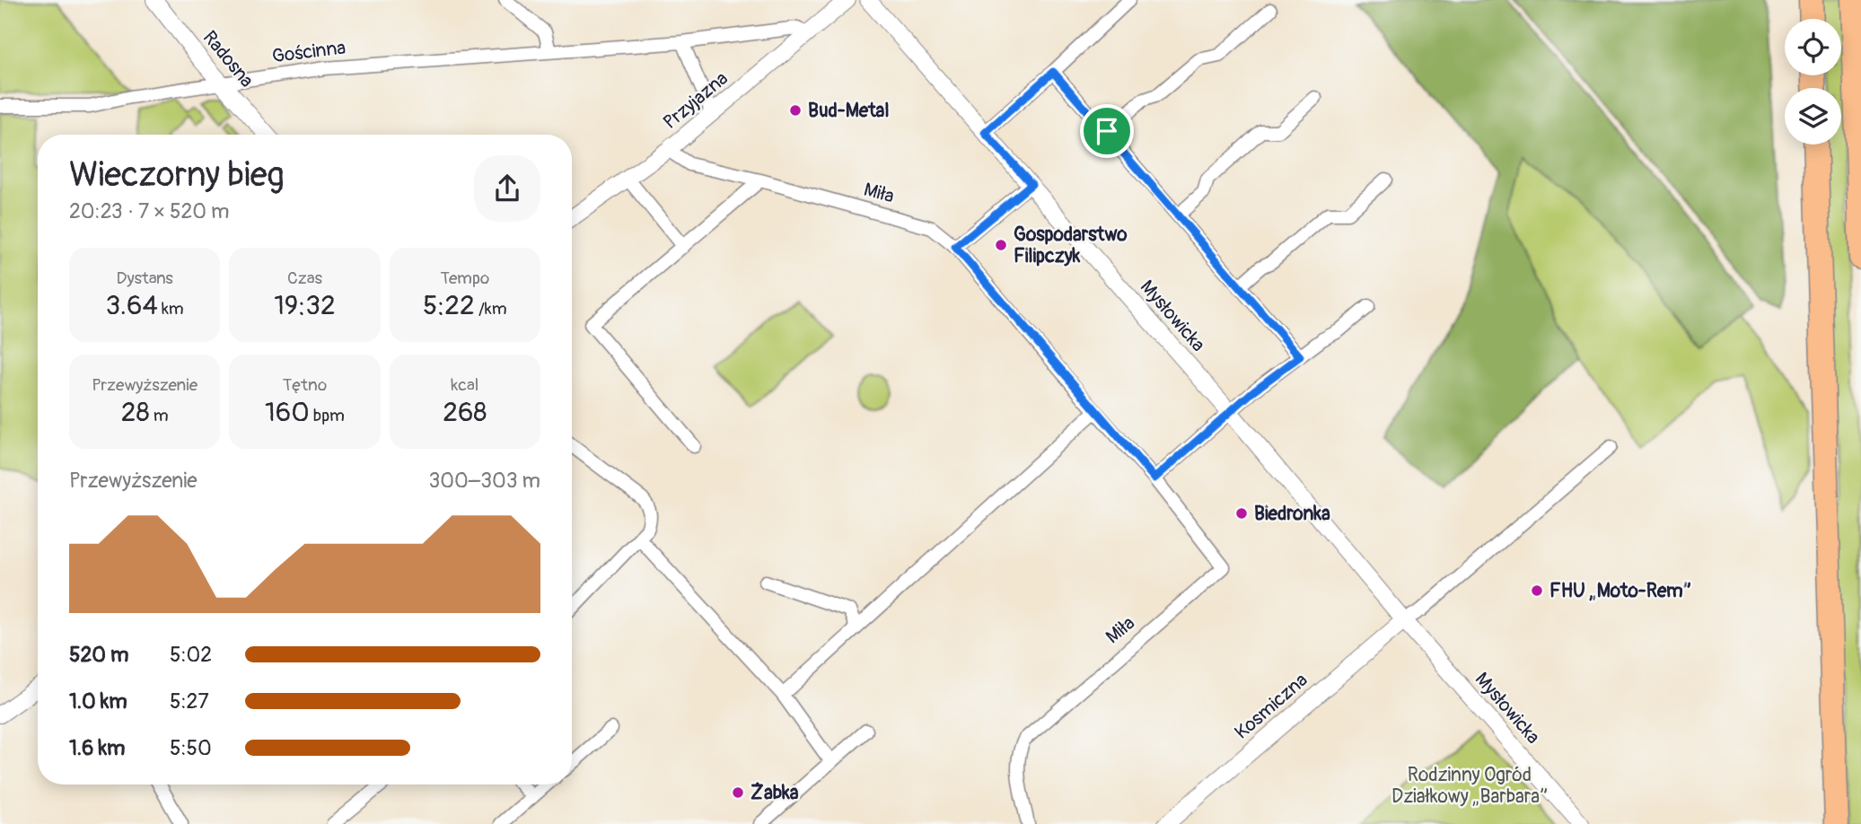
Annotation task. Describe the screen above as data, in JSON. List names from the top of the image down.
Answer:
{
  "streets": {
    "street": [
      "Gościnna",
      "Radosna",
      "Przyjazna",
      "Miła",
      "Mysłowicka",
      "Kosmiczna"
    ]
  },
  "crossings": [
    ["Gościnna", "Radosna"],
    ["Gościnna", "Przyjazna"],
    ["Przyjazna", "Miła"],
    ["Mysłowicka", "Kosmiczna"]
  ],
  "parks": ["Rodzinny Ogród Działkowy „Barbara”"],
  "places": [
    "Bud-Metal",
    "Gospodarstwo Filipczyk",
    "Biedronka",
    "FHU „Moto-Rem”",
    "Żabka"
  ],
  "page": {
    "heading": ["Wieczorny bieg", "20:23 · 7 × 520 m"],
    "stats": [
      ["Dystans", "3.64 km"],
      ["Czas", "19:32"],
      ["Tempo", "5:22 /km"],
      ["Przewyższenie", "28 m"],
      ["Tętno", "160 bpm"],
      ["kcal", "268"]
    ],
    "chart": ["Przewyższenie", "300–303 m"],
    "list": [
      {
        "name": "520 m",
        "note": "5:02"
      },
      {
        "name": "1.0 km",
        "note": "5:27"
      },
      {
        "name": "1.6 km",
        "note": "5:50"
      }
    ]
  }
}
